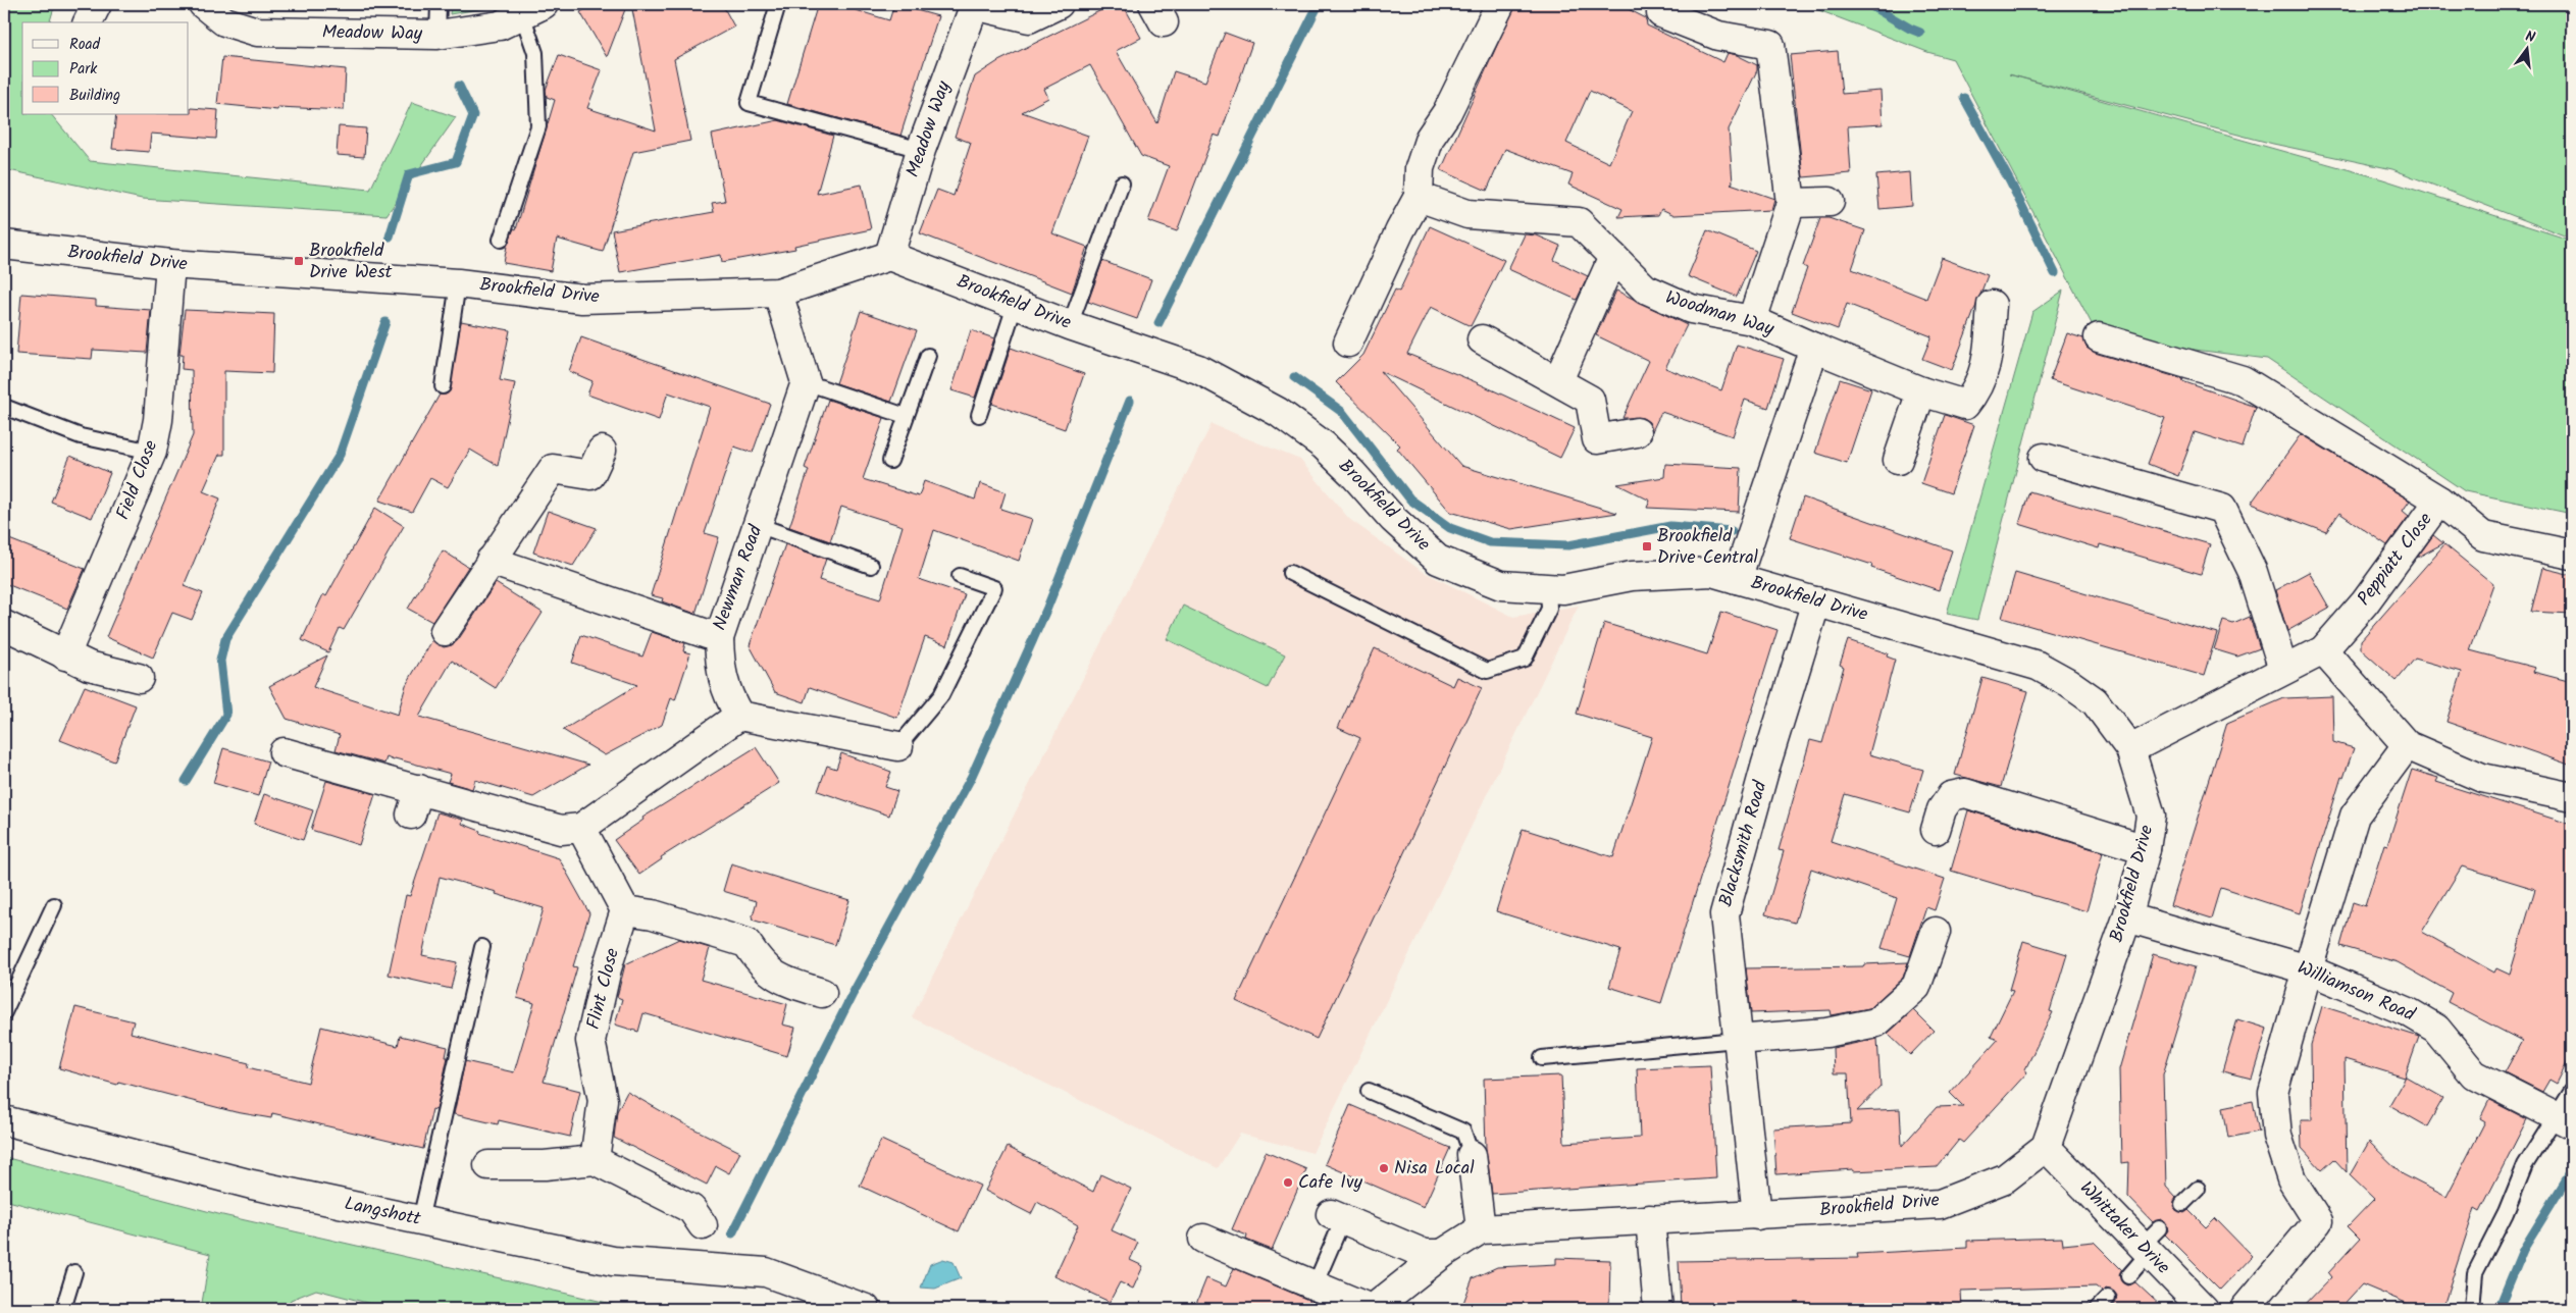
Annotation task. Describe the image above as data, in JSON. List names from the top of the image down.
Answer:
{
  "streets": {
    "street": [
      "Meadow Way",
      "Brookfield Drive",
      "Woodman Way",
      "Field Close",
      "Peppiatt Close",
      "Newman Road",
      "Blacksmith Road",
      "Flint Close",
      "Williamson Road",
      "Langshott",
      "Whittaker Drive"
    ]
  },
  "crossings": [
    ["Meadow Way", "Brookfield Drive"],
    ["Brookfield Drive", "Field Close"],
    ["Brookfield Drive", "Peppiatt Close"],
    ["Brookfield Drive", "Blacksmith Road"],
    ["Brookfield Drive", "Williamson Road"],
    ["Brookfield Drive", "Whittaker Drive"]
  ],
  "places": {
    "transit": ["Brookfield Drive West", "Brookfield Drive Central"],
    "other": ["Nisa Local", "Cafe Ivy"]
  },
  "legend": ["Road", "Park", "Building"],
  "north": "top"
}
